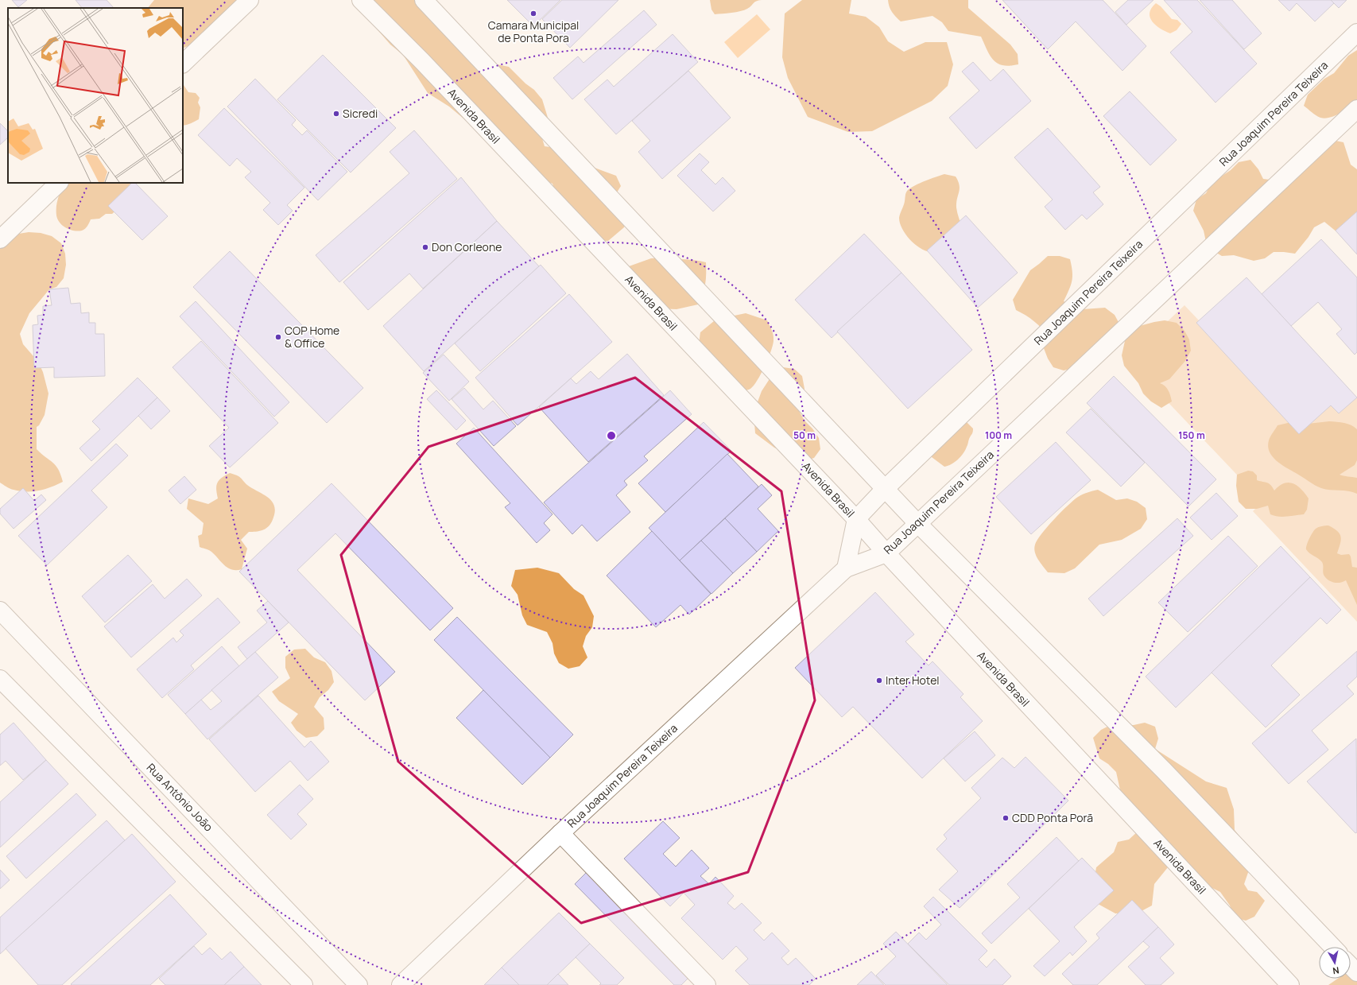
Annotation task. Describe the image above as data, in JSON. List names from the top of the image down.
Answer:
{
  "streets": {
    "main road": ["Rua Joaquim Pereira Teixeira", "Avenida Brasil", "Rua Antônio João"]
  },
  "crossings": [
    ["Rua Joaquim Pereira Teixeira", "Avenida Brasil"]
  ],
  "places": [
    "Camara Municipal de Ponta Pora",
    "Sicredi",
    "Don Corleone",
    "COP Home & Office",
    "Inter Hotel",
    "CDD Ponta Porã"
  ],
  "north": "bottom",
  "rings": ["50 m", "100 m", "150 m"]
}
